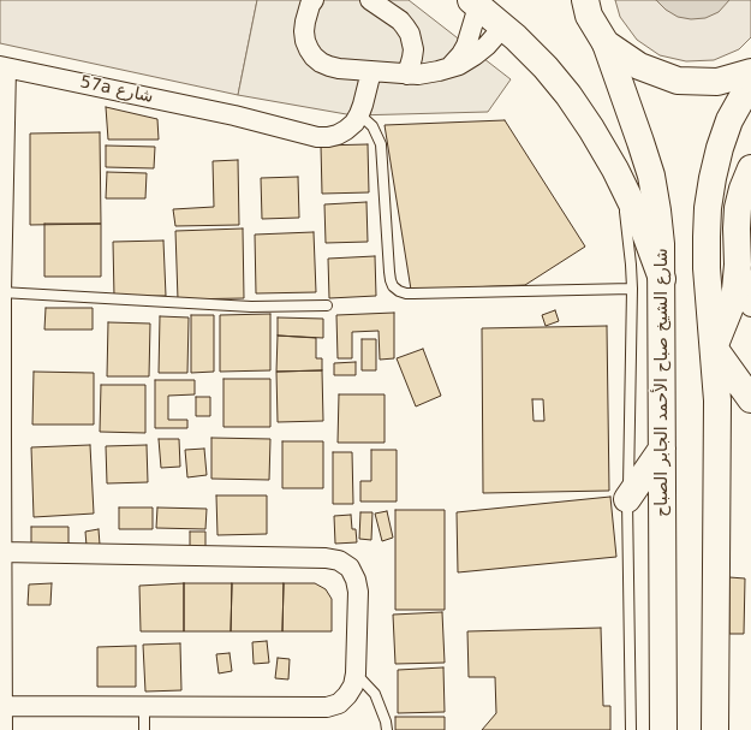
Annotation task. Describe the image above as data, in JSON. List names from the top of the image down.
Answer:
{
  "streets": {
    "main road": ["شارع الشيخ صباح الأحمد الجابر الصباح"],
    "street": ["57a شارع"]
  }
}
